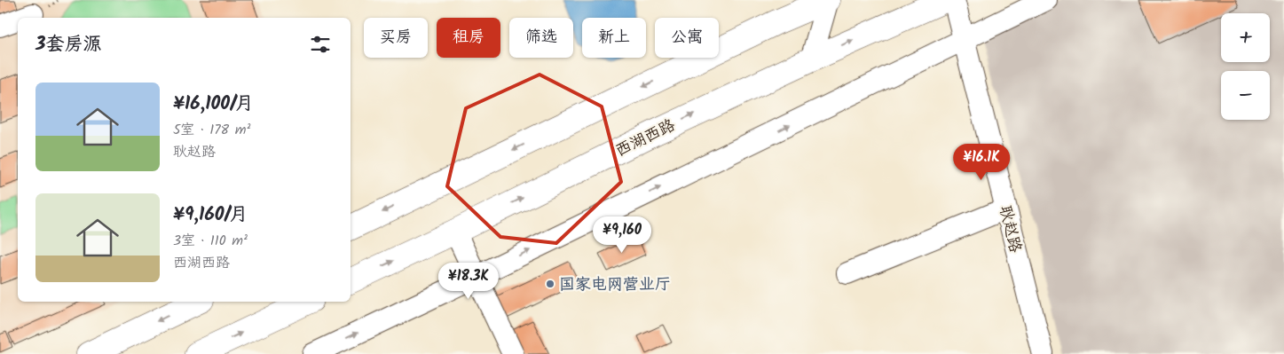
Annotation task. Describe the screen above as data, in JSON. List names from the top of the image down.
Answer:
{
  "streets": {
    "main road": ["西湖西路"],
    "street": ["耿赵路"]
  },
  "places": ["国家电网营业厅"],
  "page": {
    "map_buttons": ["+", "−"],
    "chip": [
      "买房",
      "租房",
      "筛选",
      "新上",
      "公寓"
    ],
    "heading": "3套房源",
    "list": [
      {
        "name": "¥16,100/月",
        "note": "5室 · 178 m² · 耿赵路"
      },
      {
        "name": "¥9,160/月",
        "note": "3室 · 110 m² · 西湖西路"
      }
    ],
    "price": ["¥16.1K", "¥9,160", "¥18.3K"]
  }
}
